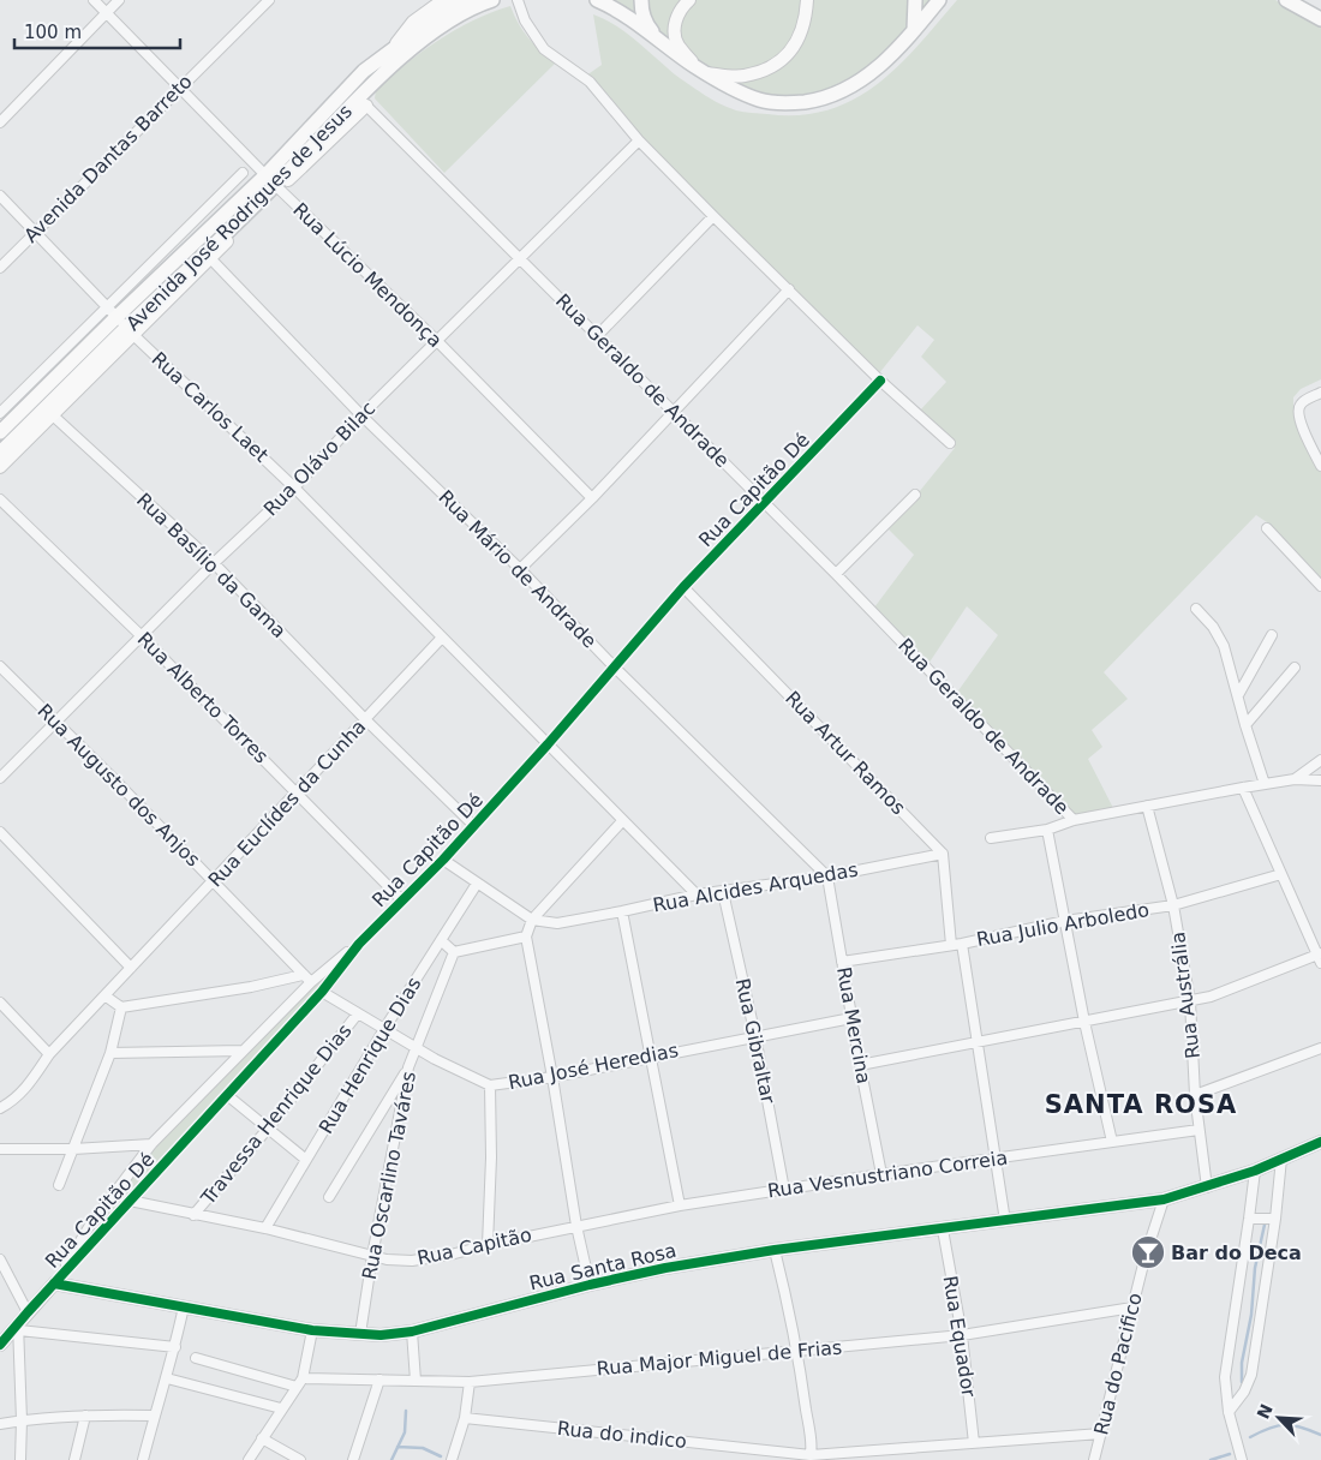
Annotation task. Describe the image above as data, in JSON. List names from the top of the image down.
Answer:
{
  "streets": {
    "main road": ["Avenida José Rodrigues de Jesus"],
    "street": [
      "Avenida Dantas Barreto",
      "Rua Lúcio Mendonça",
      "Rua Geraldo de Andrade",
      "Rua Carlos Laet",
      "Rua Olávo Bilac",
      "Rua Capitão Dé",
      "Rua Basílio da Gama",
      "Rua Mário de Andrade",
      "Rua Alberto Torres",
      "Rua Artur Ramos",
      "Rua Augusto dos Anjos",
      "Rua Euclídes da Cunha",
      "Rua Alcides Arquedas",
      "Rua Julio Arboledo",
      "Rua Austrália",
      "Rua Mercina",
      "Rua Gibraltar",
      "Rua Henrique Dias",
      "Rua José Heredias",
      "Travessa Henrique Dias",
      "Rua Vesnustriano Correia",
      "Rua Oscarlino Taváres",
      "Rua Capitão",
      "Rua Santa Rosa",
      "Rua Equador",
      "Rua Major Miguel de Frias",
      "Rua do Pacifico",
      "Rua do indico"
    ]
  },
  "crossings": [
    ["Avenida Dantas Barreto", "Rua Lúcio Mendonça"],
    ["Avenida Dantas Barreto", "Rua Carlos Laet"],
    ["Avenida José Rodrigues de Jesus", "Rua Lúcio Mendonça"],
    ["Avenida José Rodrigues de Jesus", "Rua Geraldo de Andrade"],
    ["Avenida José Rodrigues de Jesus", "Rua Carlos Laet"],
    ["Avenida José Rodrigues de Jesus", "Rua Basílio da Gama"],
    ["Avenida José Rodrigues de Jesus", "Rua Mário de Andrade"],
    ["Rua Lúcio Mendonça", "Rua Olávo Bilac"],
    ["Rua Geraldo de Andrade", "Rua Olávo Bilac"],
    ["Rua Geraldo de Andrade", "Rua Capitão Dé"],
    ["Rua Carlos Laet", "Rua Olávo Bilac"],
    ["Rua Carlos Laet", "Rua Capitão Dé"],
    ["Rua Carlos Laet", "Rua Euclídes da Cunha"],
    ["Rua Carlos Laet", "Rua Alcides Arquedas"],
    ["Rua Olávo Bilac", "Rua Basílio da Gama"],
    ["Rua Olávo Bilac", "Rua Mário de Andrade"],
    ["Rua Olávo Bilac", "Rua Alberto Torres"],
    ["Rua Olávo Bilac", "Rua Augusto dos Anjos"],
    ["Rua Capitão Dé", "Rua Basílio da Gama"],
    ["Rua Capitão Dé", "Rua Mário de Andrade"],
    ["Rua Capitão Dé", "Rua Alberto Torres"],
    ["Rua Capitão Dé", "Rua Artur Ramos"],
    ["Rua Capitão Dé", "Rua Augusto dos Anjos"],
    ["Rua Capitão Dé", "Rua Alcides Arquedas"],
    ["Rua Capitão Dé", "Rua José Heredias"],
    ["Rua Capitão Dé", "Rua Capitão"],
    ["Rua Capitão Dé", "Rua Santa Rosa"],
    ["Rua Basílio da Gama", "Rua Euclídes da Cunha"],
    ["Rua Mário de Andrade", "Rua Alcides Arquedas"],
    ["Rua Mário de Andrade", "Rua Mercina"],
    ["Rua Alberto Torres", "Rua Euclídes da Cunha"],
    ["Rua Artur Ramos", "Rua Alcides Arquedas"],
    ["Rua Augusto dos Anjos", "Rua Euclídes da Cunha"],
    ["Rua Alcides Arquedas", "Rua Mercina"],
    ["Rua Alcides Arquedas", "Rua Gibraltar"],
    ["Rua Alcides Arquedas", "Rua Henrique Dias"],
    ["Rua Julio Arboledo", "Rua Austrália"],
    ["Rua Julio Arboledo", "Rua Mercina"],
    ["Rua Austrália", "Rua Vesnustriano Correia"],
    ["Rua Austrália", "Rua Santa Rosa"],
    ["Rua Mercina", "Rua José Heredias"],
    ["Rua Mercina", "Rua Vesnustriano Correia"],
    ["Rua Gibraltar", "Rua José Heredias"],
    ["Rua Gibraltar", "Rua Vesnustriano Correia"],
    ["Rua Henrique Dias", "Rua José Heredias"],
    ["Rua Henrique Dias", "Rua Capitão"],
    ["Rua José Heredias", "Travessa Henrique Dias"],
    ["Rua José Heredias", "Rua Oscarlino Taváres"],
    ["Travessa Henrique Dias", "Rua Capitão"],
    ["Rua Vesnustriano Correia", "Rua Capitão"],
    ["Rua Oscarlino Taváres", "Rua Capitão"],
    ["Rua Oscarlino Taváres", "Rua Santa Rosa"],
    ["Rua Santa Rosa", "Rua Equador"],
    ["Rua Santa Rosa", "Rua do Pacifico"],
    ["Rua Equador", "Rua Major Miguel de Frias"],
    ["Rua Equador", "Rua do indico"],
    ["Rua Major Miguel de Frias", "Rua do Pacifico"],
    ["Rua do Pacifico", "Rua do indico"]
  ],
  "districts": ["SANTA ROSA"],
  "places": {
    "bar": ["Bar do Deca"]
  },
  "scale_bar": "100 m",
  "north": "top left"
}
